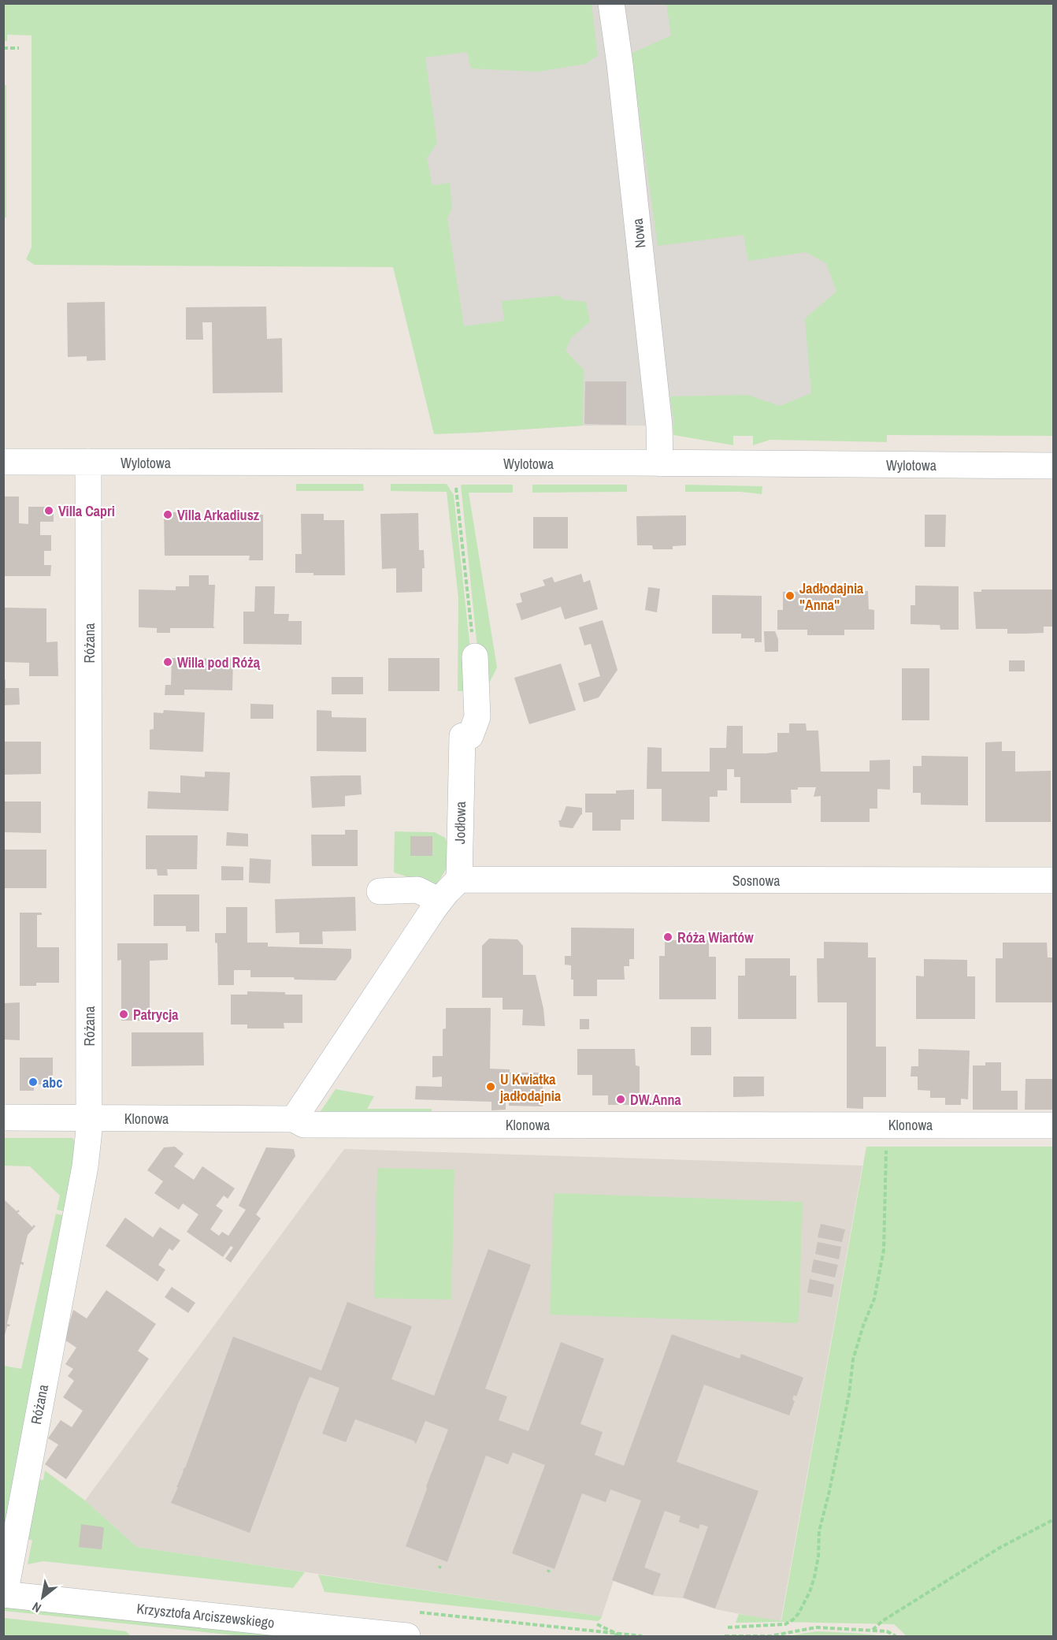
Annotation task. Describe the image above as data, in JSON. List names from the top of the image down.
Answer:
{
  "streets": {
    "street": [
      "Nowa",
      "Wylotowa",
      "Różana",
      "Jodłowa",
      "Sosnowa",
      "Klonowa",
      "Krzysztofa Arciszewskiego"
    ]
  },
  "crossings": [
    ["Nowa", "Wylotowa"],
    ["Wylotowa", "Różana"],
    ["Różana", "Klonowa"],
    ["Różana", "Krzysztofa Arciszewskiego"],
    ["Jodłowa", "Sosnowa"]
  ],
  "places": [
    "Villa Capri",
    "Villa Arkadiusz",
    "Jadłodajnia \"Anna\"",
    "Willa pod Różą",
    "Róża Wiartów",
    "Patrycja",
    "abc",
    "U Kwiatka jadłodajnia",
    "DW.Anna"
  ],
  "north": "bottom left"
}
